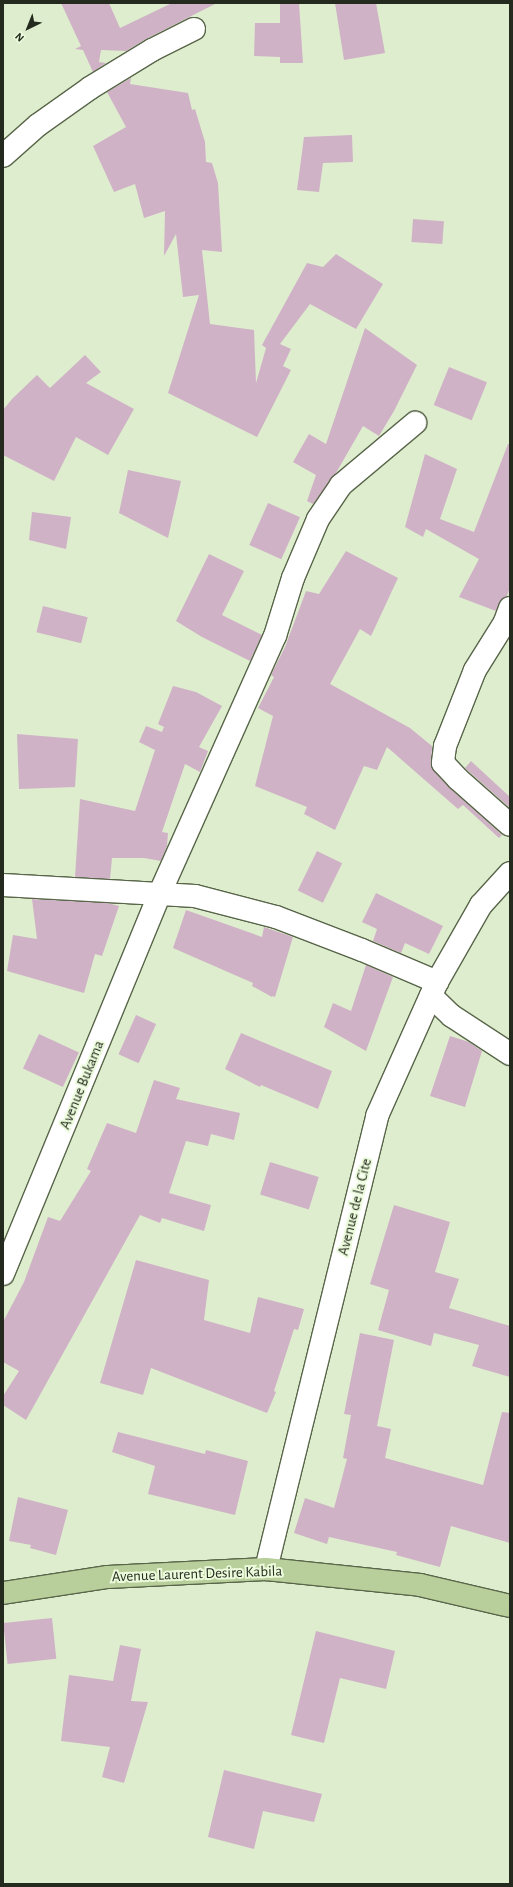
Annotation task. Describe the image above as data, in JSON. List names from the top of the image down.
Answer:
{
  "streets": {
    "main road": ["Avenue Laurent Desire Kabila"],
    "street": ["Avenue Bukama", "Avenue de la Cite"]
  },
  "crossings": [
    ["Avenue de la Cite", "Avenue Laurent Desire Kabila"]
  ],
  "north": "bottom left"
}
